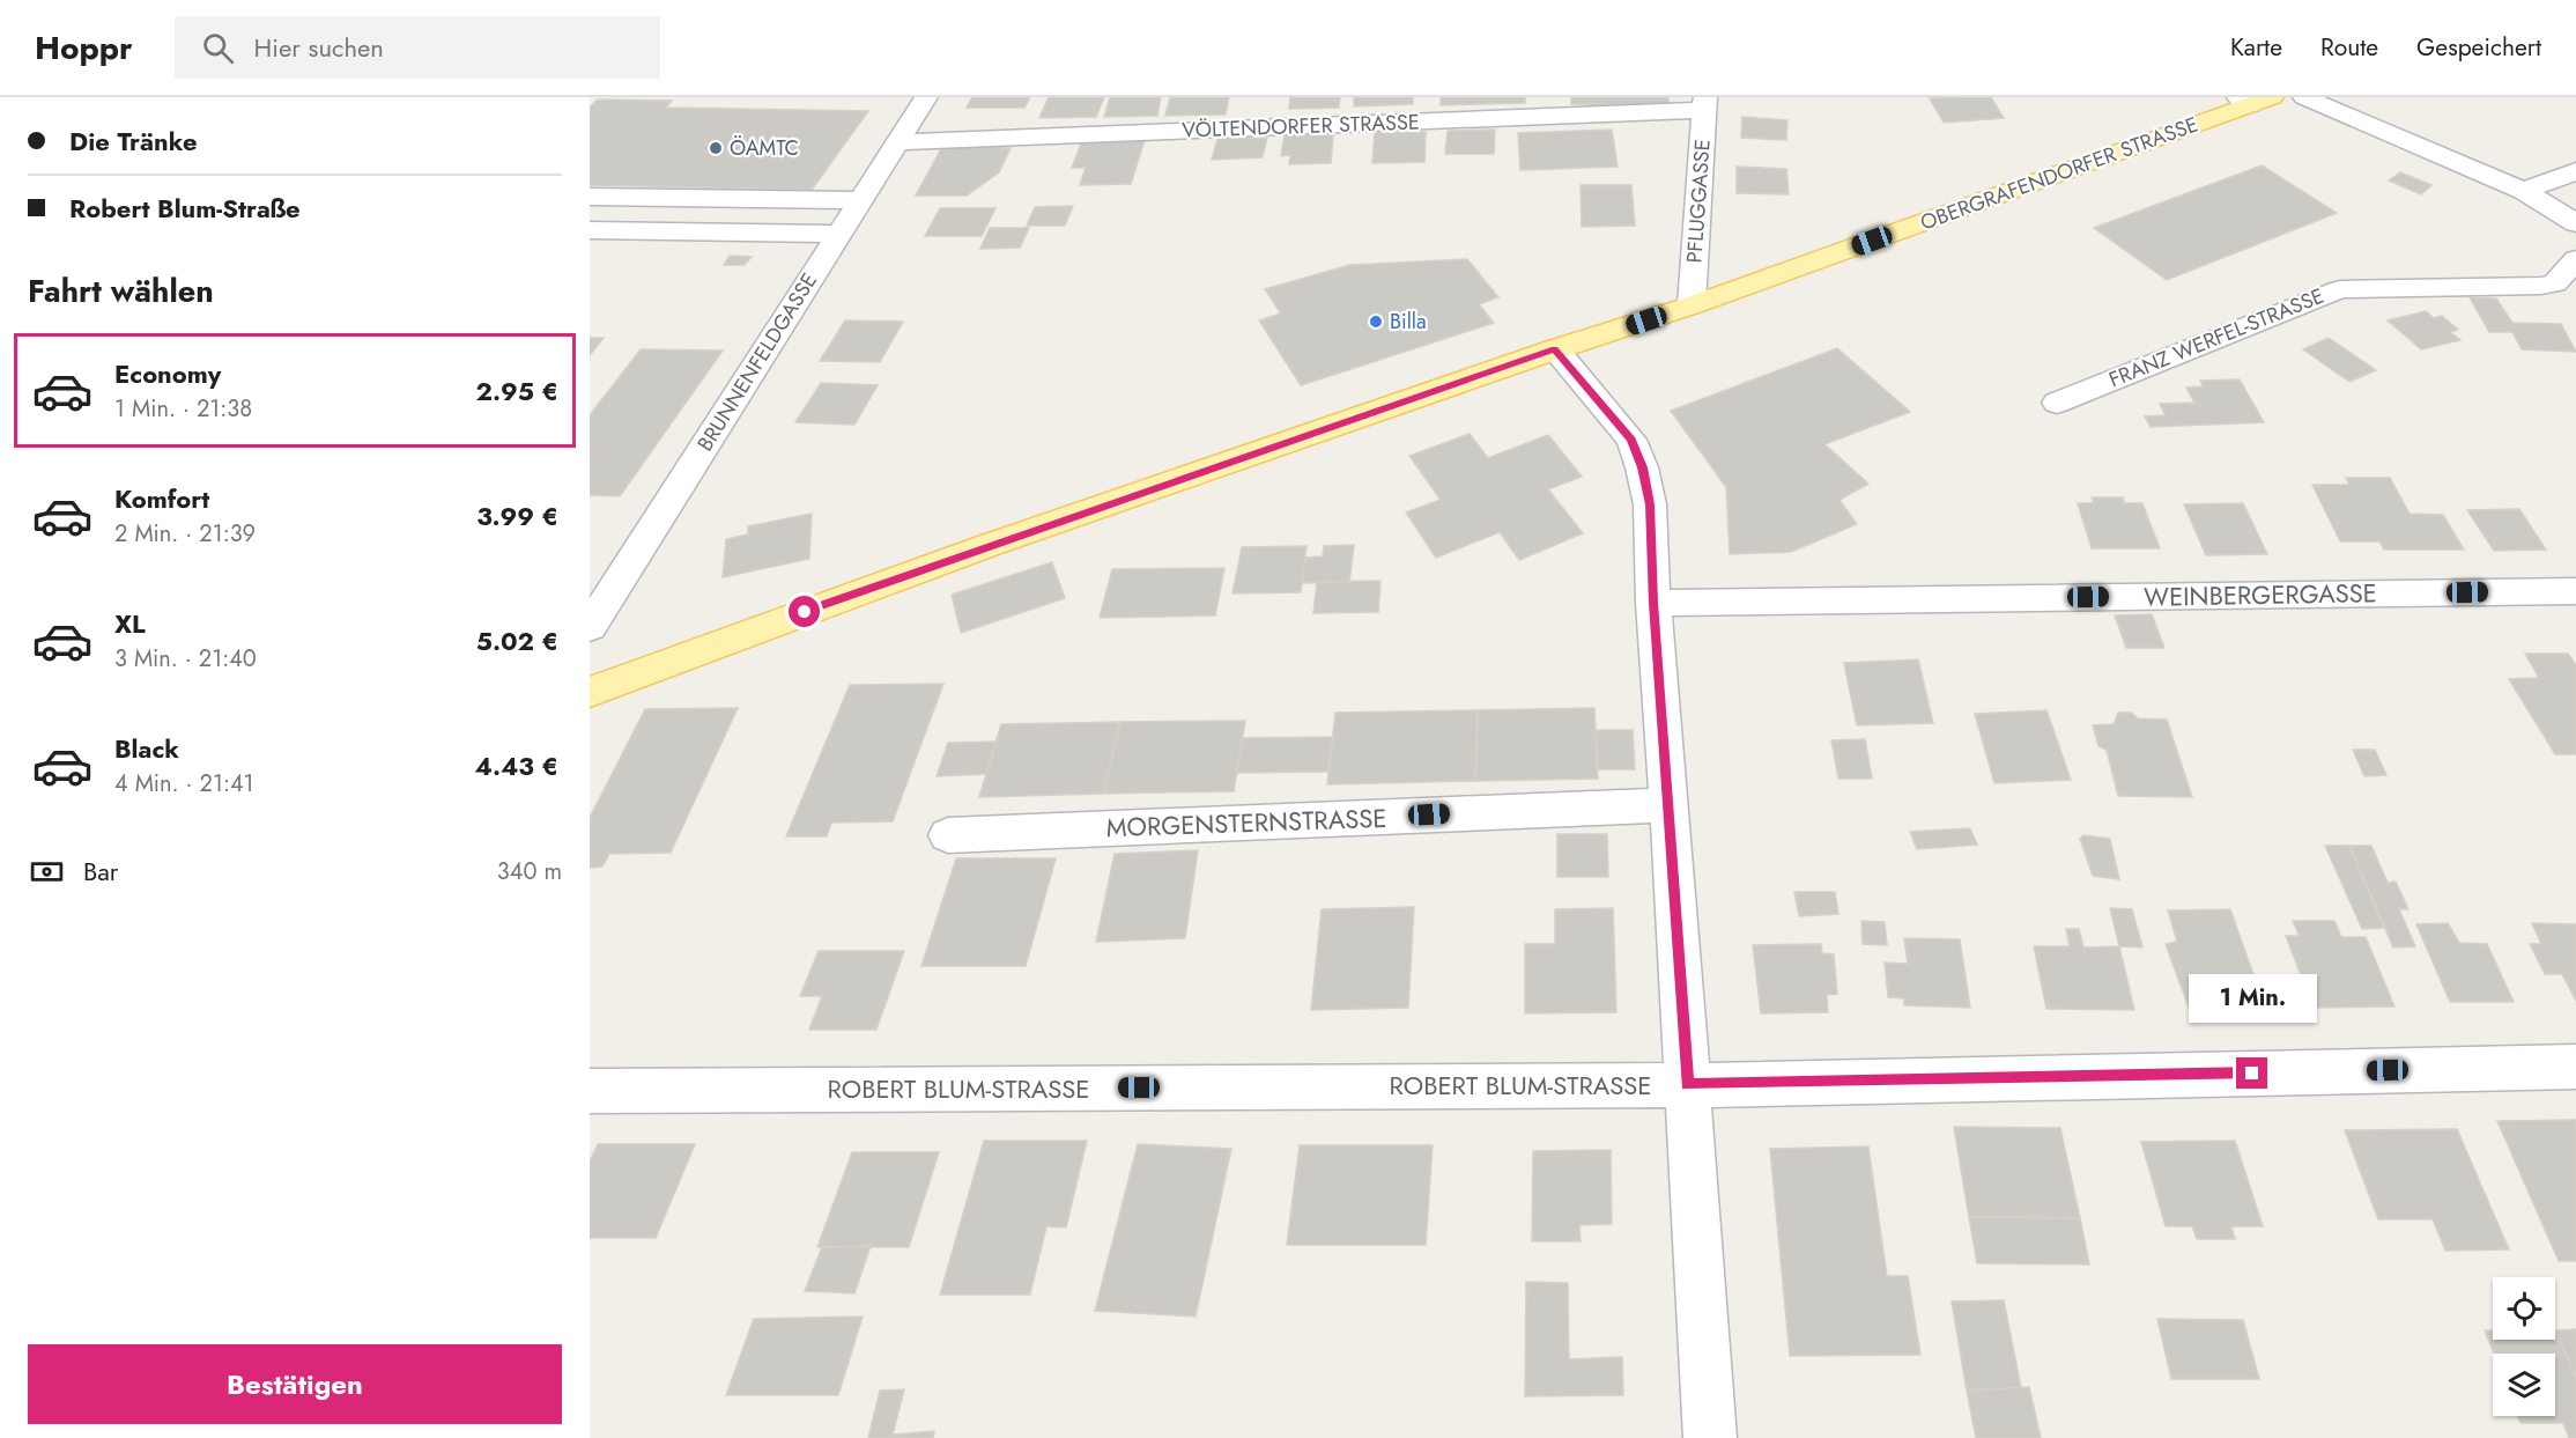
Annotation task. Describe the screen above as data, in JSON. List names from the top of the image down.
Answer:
{
  "streets": {
    "main road": ["OBERGRAFENDORFER STRASSE"],
    "street": [
      "VÖLTENDORFER STRASSE",
      "PFLUGGASSE",
      "FRANZ WERFEL-STRASSE",
      "BRUNNENFELDGASSE",
      "WEINBERGERGASSE",
      "MORGENSTERNSTRASSE",
      "ROBERT BLUM-STRASSE"
    ]
  },
  "crossings": [
    ["VÖLTENDORFER STRASSE", "PFLUGGASSE"],
    ["VÖLTENDORFER STRASSE", "BRUNNENFELDGASSE"],
    ["OBERGRAFENDORFER STRASSE", "PFLUGGASSE"]
  ],
  "places": ["ÖAMTC", "Billa"],
  "page": {
    "header": "Hoppr",
    "search": "Hier suchen",
    "nav": ["Karte", "Route", "Gespeichert"],
    "banner": ["Die Tränke", "Robert Blum-Straße"],
    "heading": "Fahrt wählen",
    "list": [
      {
        "name": "Economy",
        "note": "1 Min. · 21:38",
        "value": "2.95 €"
      },
      {
        "name": "Komfort",
        "note": "2 Min. · 21:39",
        "value": "3.99 €"
      },
      {
        "name": "XL",
        "note": "3 Min. · 21:40",
        "value": "5.02 €"
      },
      {
        "name": "Black",
        "note": "4 Min. · 21:41",
        "value": "4.43 €"
      }
    ],
    "pay": ["Bar", "340 m"],
    "bubble": "1 Min.",
    "buttons": "Bestätigen"
  }
}
